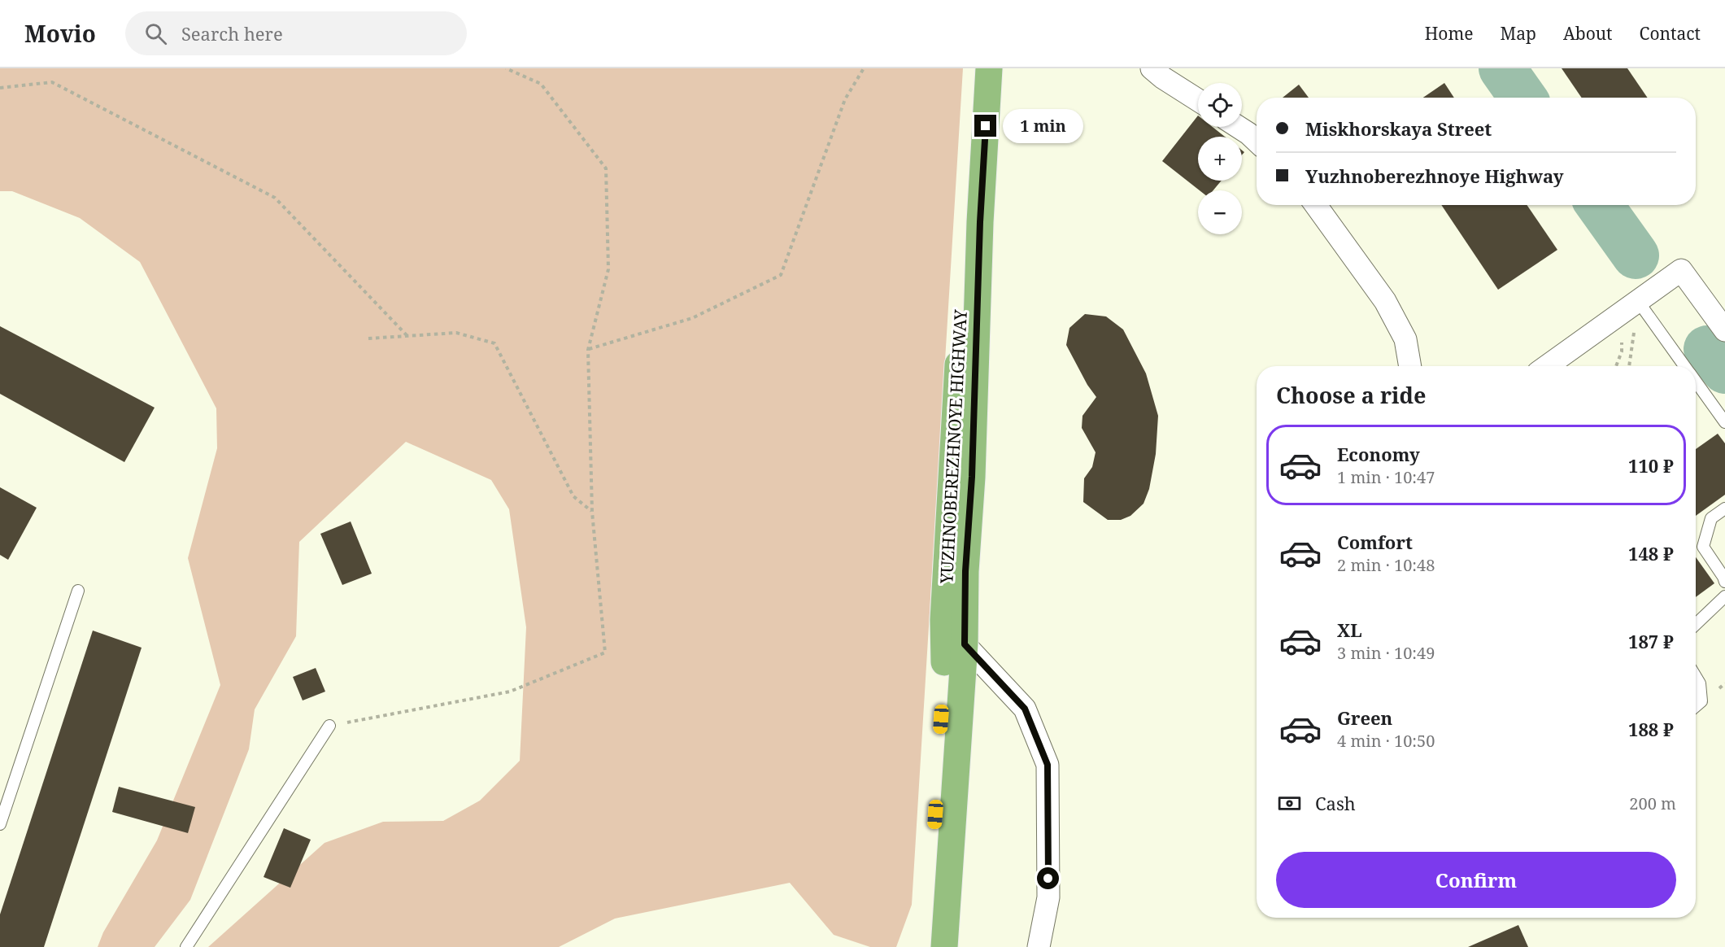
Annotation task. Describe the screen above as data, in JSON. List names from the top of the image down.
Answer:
{
  "streets": {
    "highway": ["YUZHNOBEREZHNOYE HIGHWAY"]
  },
  "page": {
    "header": "Movio",
    "search": "Search here",
    "nav": [
      "Home",
      "Map",
      "About",
      "Contact"
    ],
    "map_buttons": ["+", "−"],
    "banner": ["Miskhorskaya Street", "Yuzhnoberezhnoye Highway"],
    "bubble": "1 min",
    "heading": "Choose a ride",
    "list": [
      {
        "name": "Economy",
        "note": "1 min · 10:47",
        "value": "110 ₽"
      },
      {
        "name": "Comfort",
        "note": "2 min · 10:48",
        "value": "148 ₽"
      },
      {
        "name": "XL",
        "note": "3 min · 10:49",
        "value": "187 ₽"
      },
      {
        "name": "Green",
        "note": "4 min · 10:50",
        "value": "188 ₽"
      }
    ],
    "pay": ["Cash", "200 m"],
    "buttons": "Confirm"
  }
}
